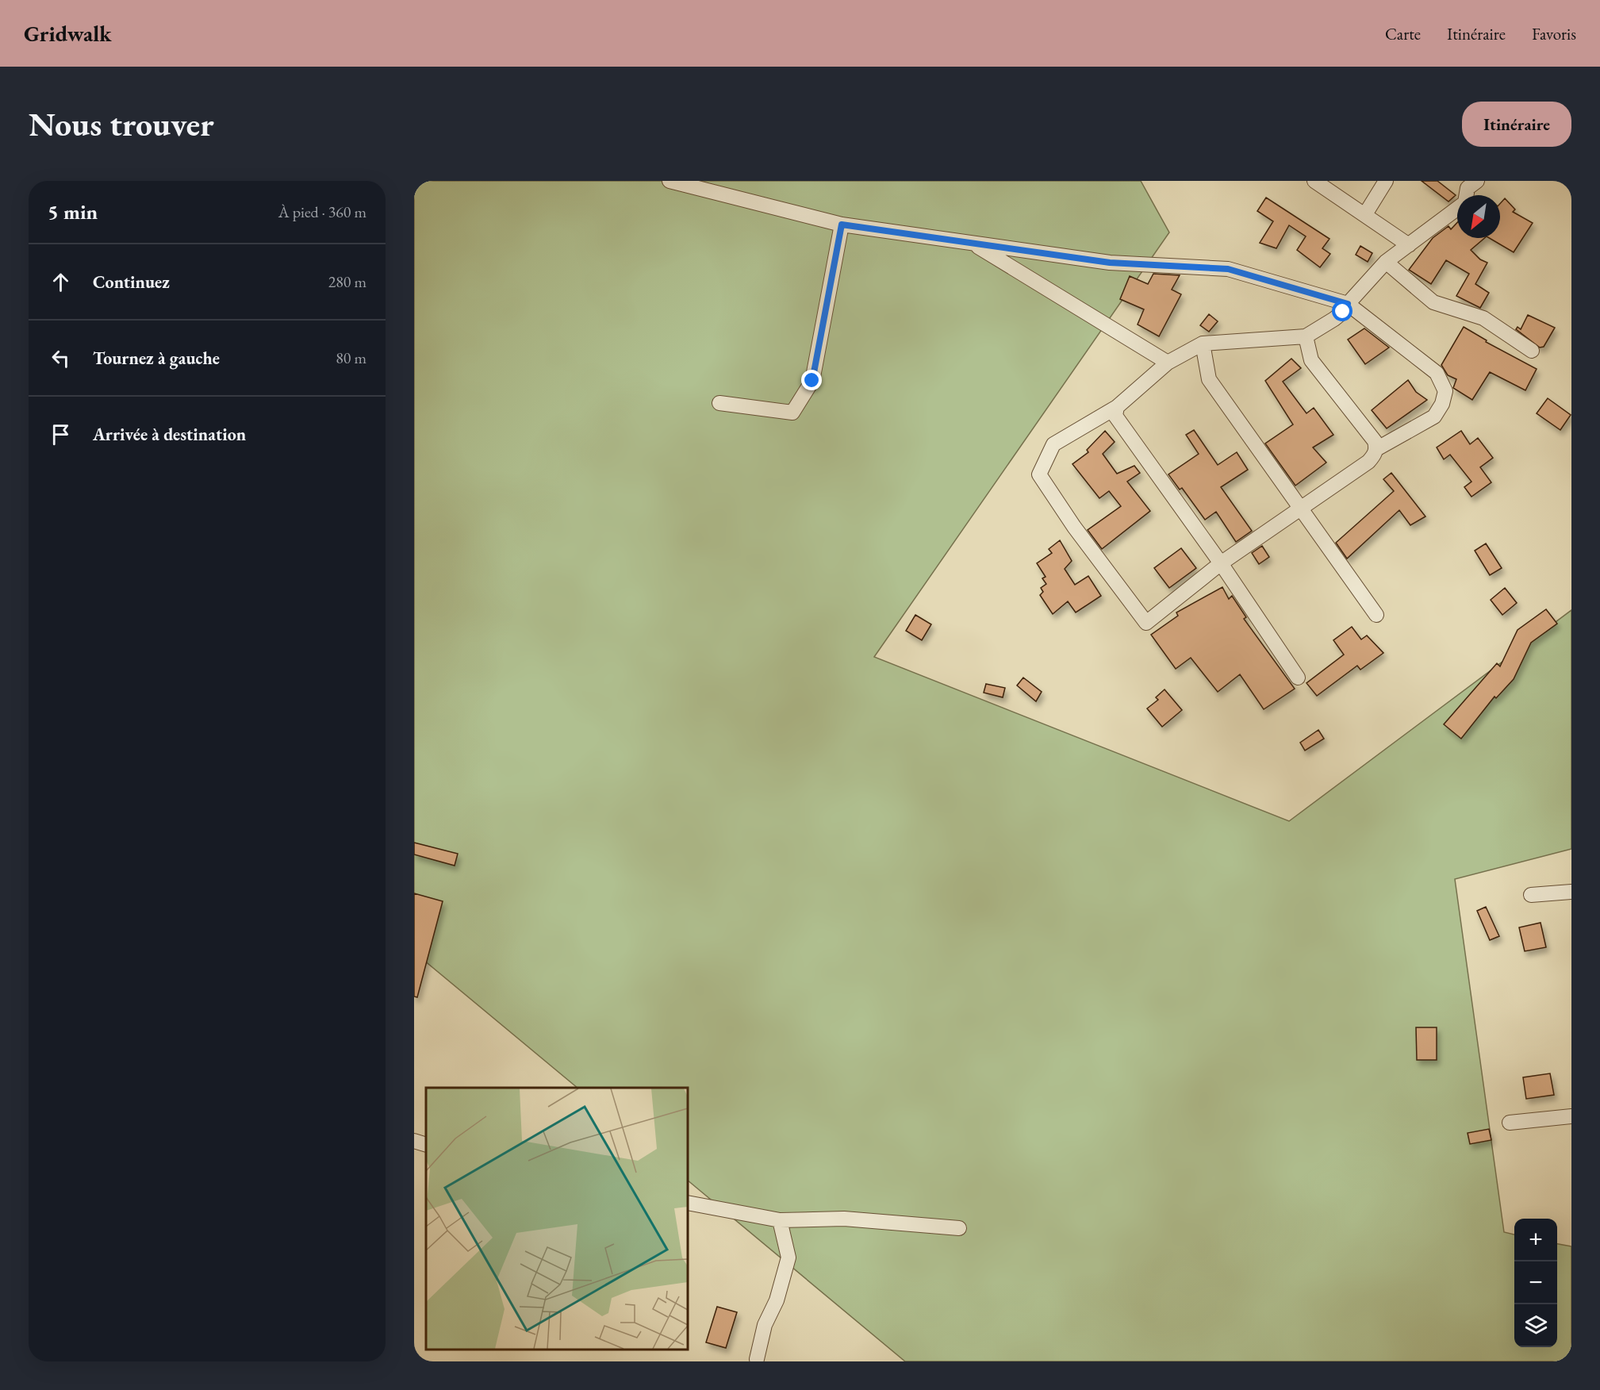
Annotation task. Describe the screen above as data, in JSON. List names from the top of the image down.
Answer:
{
  "north": "bottom left",
  "page": {
    "header": "Gridwalk",
    "nav": ["Carte", "Itinéraire", "Favoris"],
    "buttons": "Itinéraire",
    "title": "Nous trouver",
    "heading": ["5 min", "À pied · 360 m"],
    "list": [
      ["Continuez", "280 m"],
      ["Tournez à gauche", "80 m"],
      "Arrivée à destination"
    ],
    "map_buttons": ["+", "−"]
  }
}
